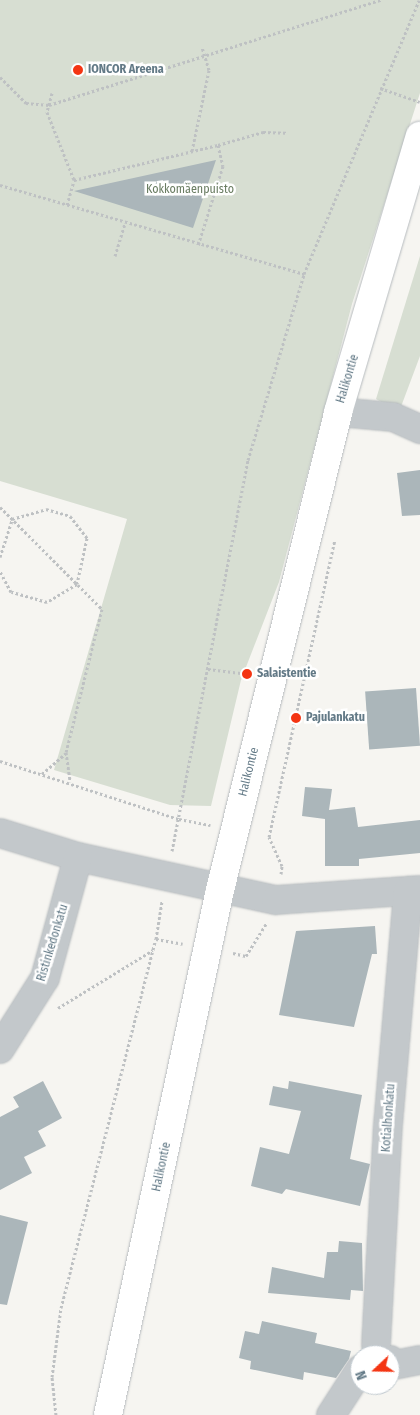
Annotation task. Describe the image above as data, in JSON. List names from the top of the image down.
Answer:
{
  "streets": {
    "main road": ["Halikontie"],
    "street": ["Ristinkedonkatu", "Kotialhonkatu"]
  },
  "parks": ["Kokkomäenpuisto"],
  "places": ["IONCOR Areena", "Salaistentie", "Pajulankatu"],
  "north": "left"
}
